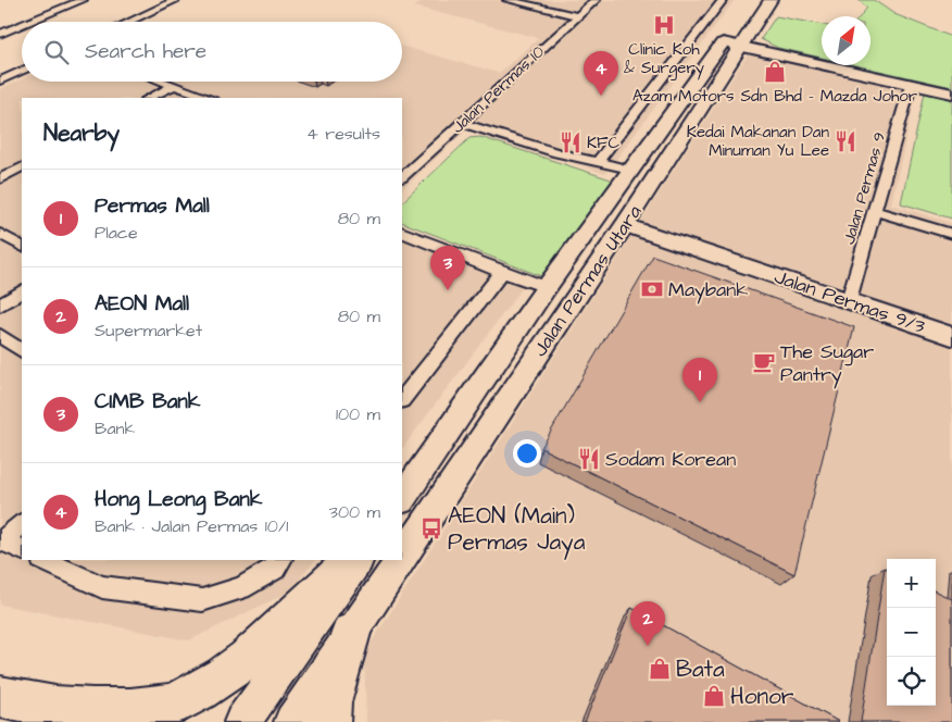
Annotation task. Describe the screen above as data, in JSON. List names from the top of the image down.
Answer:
{
  "streets": {
    "main road": ["Jalan Permas Utara"],
    "street": ["Jalan Permas 10", "Jalan Permas 9", "Jalan Permas 9/3"]
  },
  "crossings": [
    ["Jalan Permas 9", "Jalan Permas 9/3"],
    ["Jalan Permas Utara", "Jalan Permas 9/3"]
  ],
  "places": {
    "hospital": ["Clinic Koh & Surgery"],
    "shop": ["Azam Motors Sdn Bhd - Mazda Johor", "Bata", "Honor"],
    "restaurant": ["Kedai Makanan Dan Minuman Yu Lee", "KFC", "Sodam Korean"],
    "bank": ["Maybank"],
    "cafe": ["The Sugar Pantry"],
    "bus stop": ["AEON (Main) Permas Jaya"]
  },
  "north": "top right",
  "page": {
    "search": "Search here",
    "pins": [
      "4",
      "3",
      "1",
      "2"
    ],
    "heading": ["Nearby", "4 results"],
    "list": [
      {
        "mark": "1",
        "name": "Permas Mall",
        "note": "Place",
        "value": "80 m"
      },
      {
        "mark": "2",
        "name": "AEON Mall",
        "note": "Supermarket",
        "value": "80 m"
      },
      {
        "mark": "3",
        "name": "CIMB Bank",
        "note": "Bank",
        "value": "100 m"
      },
      {
        "mark": "4",
        "name": "Hong Leong Bank",
        "note": "Bank · Jalan Permas 10/1",
        "value": "300 m"
      }
    ],
    "map_buttons": ["+", "−"]
  }
}
